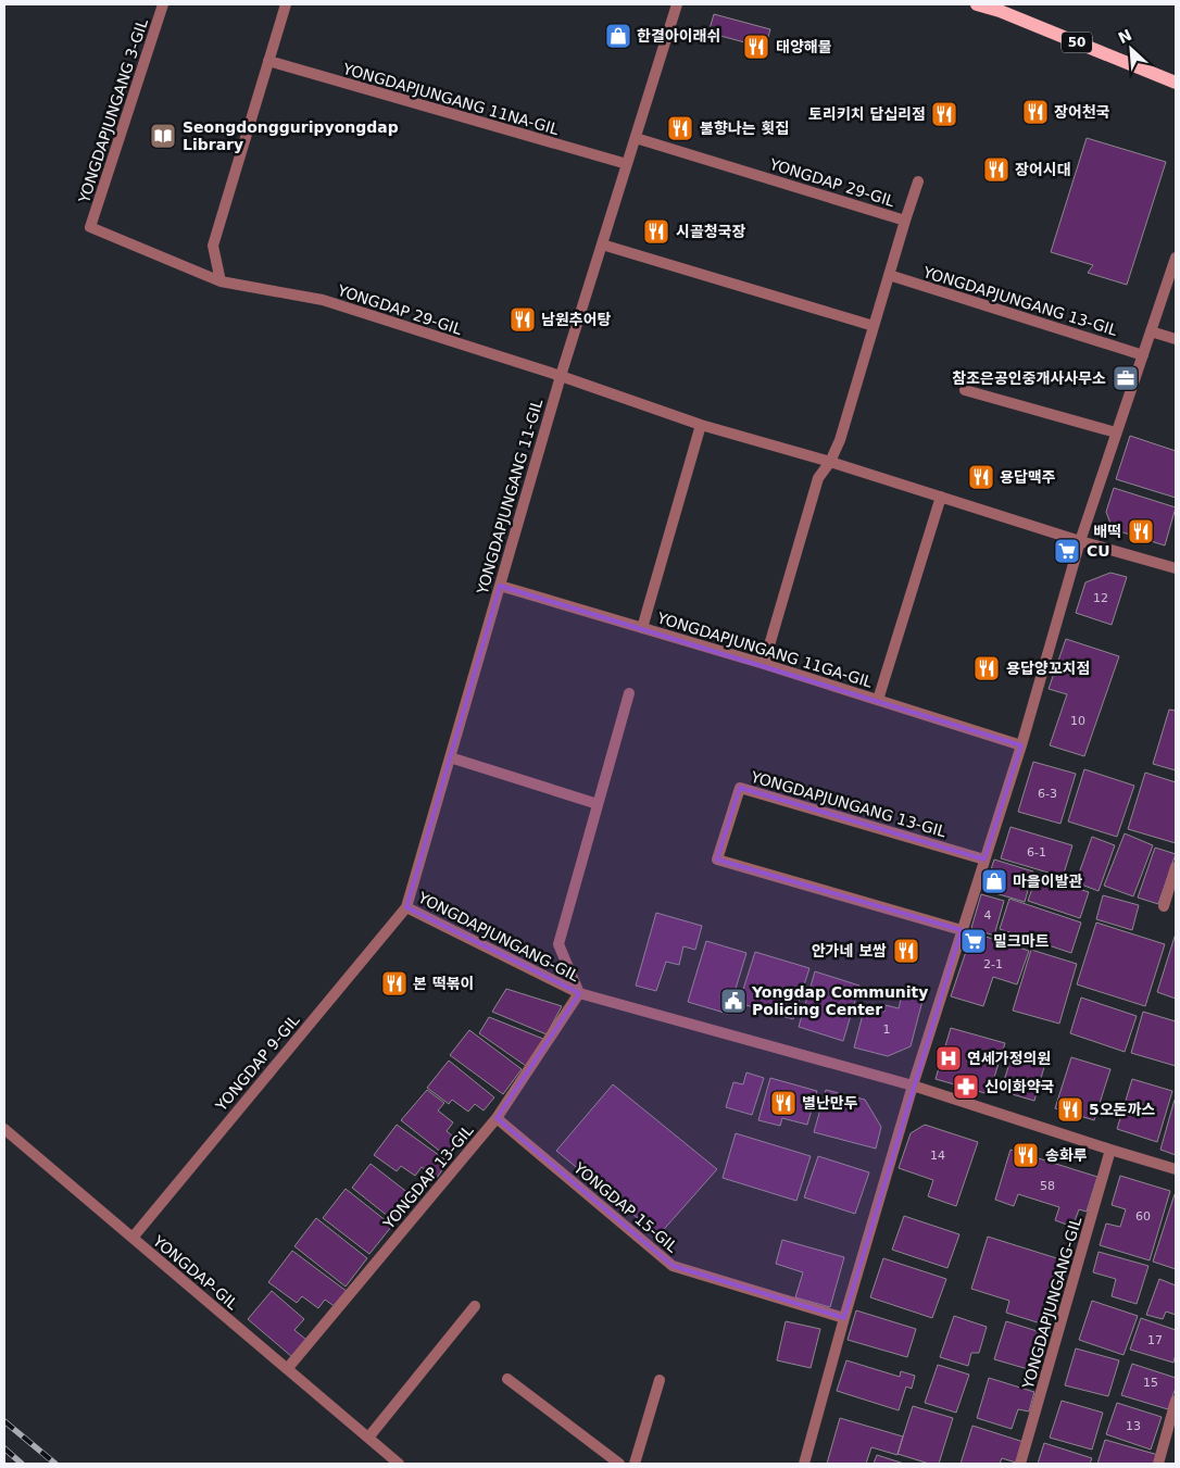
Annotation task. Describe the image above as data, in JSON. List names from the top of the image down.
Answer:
{
  "streets": {
    "main road": ["50"],
    "street": [
      "YONGDAPJUNGANG 11NA-GIL",
      "YONGDAPJUNGANG 3-GIL",
      "YONGDAP 29-GIL",
      "YONGDAPJUNGANG 13-GIL",
      "YONGDAPJUNGANG 11-GIL",
      "YONGDAPJUNGANG 11GA-GIL",
      "YONGDAPJUNGANG-GIL",
      "YONGDAP 9-GIL",
      "YONGDAP 13-GIL",
      "YONGDAP 15-GIL",
      "YONGDAP-GIL"
    ]
  },
  "crossings": [
    ["YONGDAPJUNGANG 11NA-GIL", "YONGDAPJUNGANG 11-GIL"],
    ["YONGDAPJUNGANG 3-GIL", "YONGDAP 29-GIL"],
    ["YONGDAP 29-GIL", "YONGDAPJUNGANG 13-GIL"],
    ["YONGDAP 29-GIL", "YONGDAPJUNGANG 11-GIL"],
    ["YONGDAP 29-GIL", "YONGDAPJUNGANG 11GA-GIL"],
    ["YONGDAPJUNGANG 11-GIL", "YONGDAPJUNGANG 11GA-GIL"],
    ["YONGDAPJUNGANG 11-GIL", "YONGDAPJUNGANG-GIL"],
    ["YONGDAPJUNGANG 11-GIL", "YONGDAP 9-GIL"],
    ["YONGDAPJUNGANG-GIL", "YONGDAP 9-GIL"],
    ["YONGDAPJUNGANG-GIL", "YONGDAP 13-GIL"],
    ["YONGDAP 9-GIL", "YONGDAP-GIL"],
    ["YONGDAP 13-GIL", "YONGDAP 15-GIL"],
    ["YONGDAP 13-GIL", "YONGDAP-GIL"]
  ],
  "places": {
    "shop": ["한결아이래쉬", "마을이발관"],
    "restaurant": [
      "태양해물",
      "장어천국",
      "토리키치 답십리점",
      "불향나는 횟집",
      "장어시대",
      "시골청국장",
      "남원추어탕",
      "용답맥주",
      "배떡",
      "용답양꼬치점",
      "안가네 보쌈",
      "본 떡볶이",
      "별난만두",
      "5오돈까스",
      "송화루"
    ],
    "library": ["Seongdongguripyongdap Library"],
    "office": ["참조은공인중개사사무소"],
    "supermarket": ["CU", "밀크마트"],
    "public building": ["Yongdap Community Policing Center"],
    "hospital": ["연세가정의원"],
    "pharmacy": ["신이화약국"]
  },
  "house_numbers": [
    "12",
    "10",
    "6-3",
    "6-1",
    "4",
    "2-1",
    "1",
    "14",
    "58",
    "60",
    "17",
    "15",
    "13"
  ],
  "north": "top left"
}
